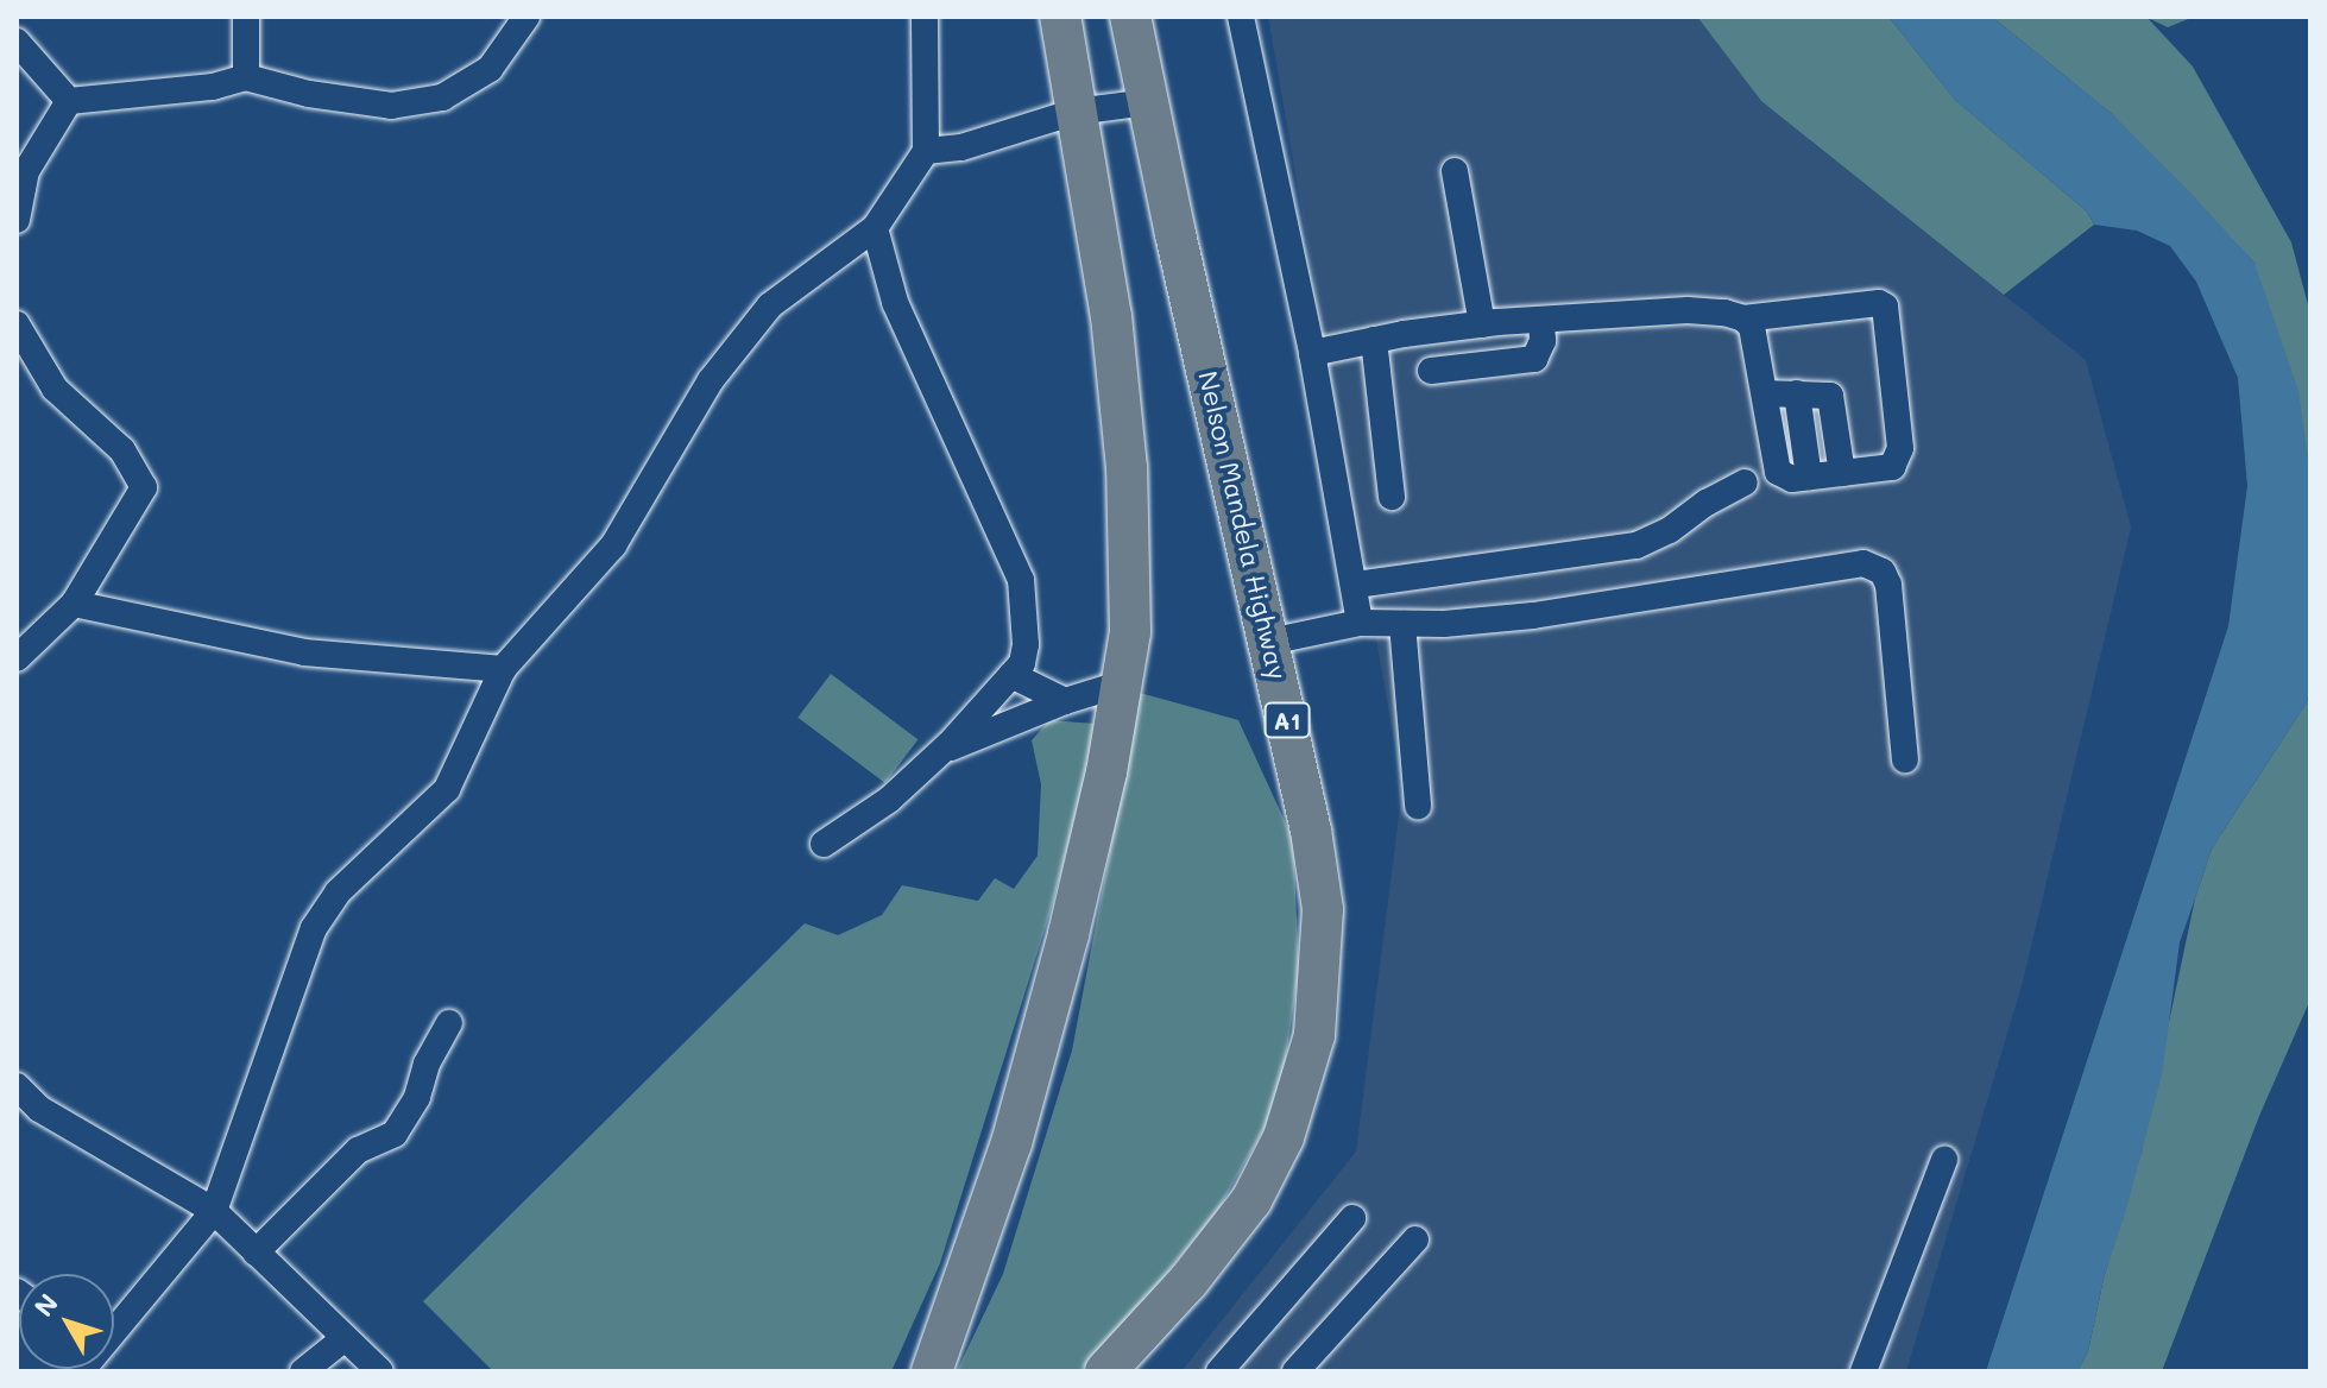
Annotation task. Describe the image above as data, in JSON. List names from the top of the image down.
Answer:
{
  "streets": {
    "highway": ["Nelson Mandela Highway", "A1"]
  },
  "north": "top left"
}
